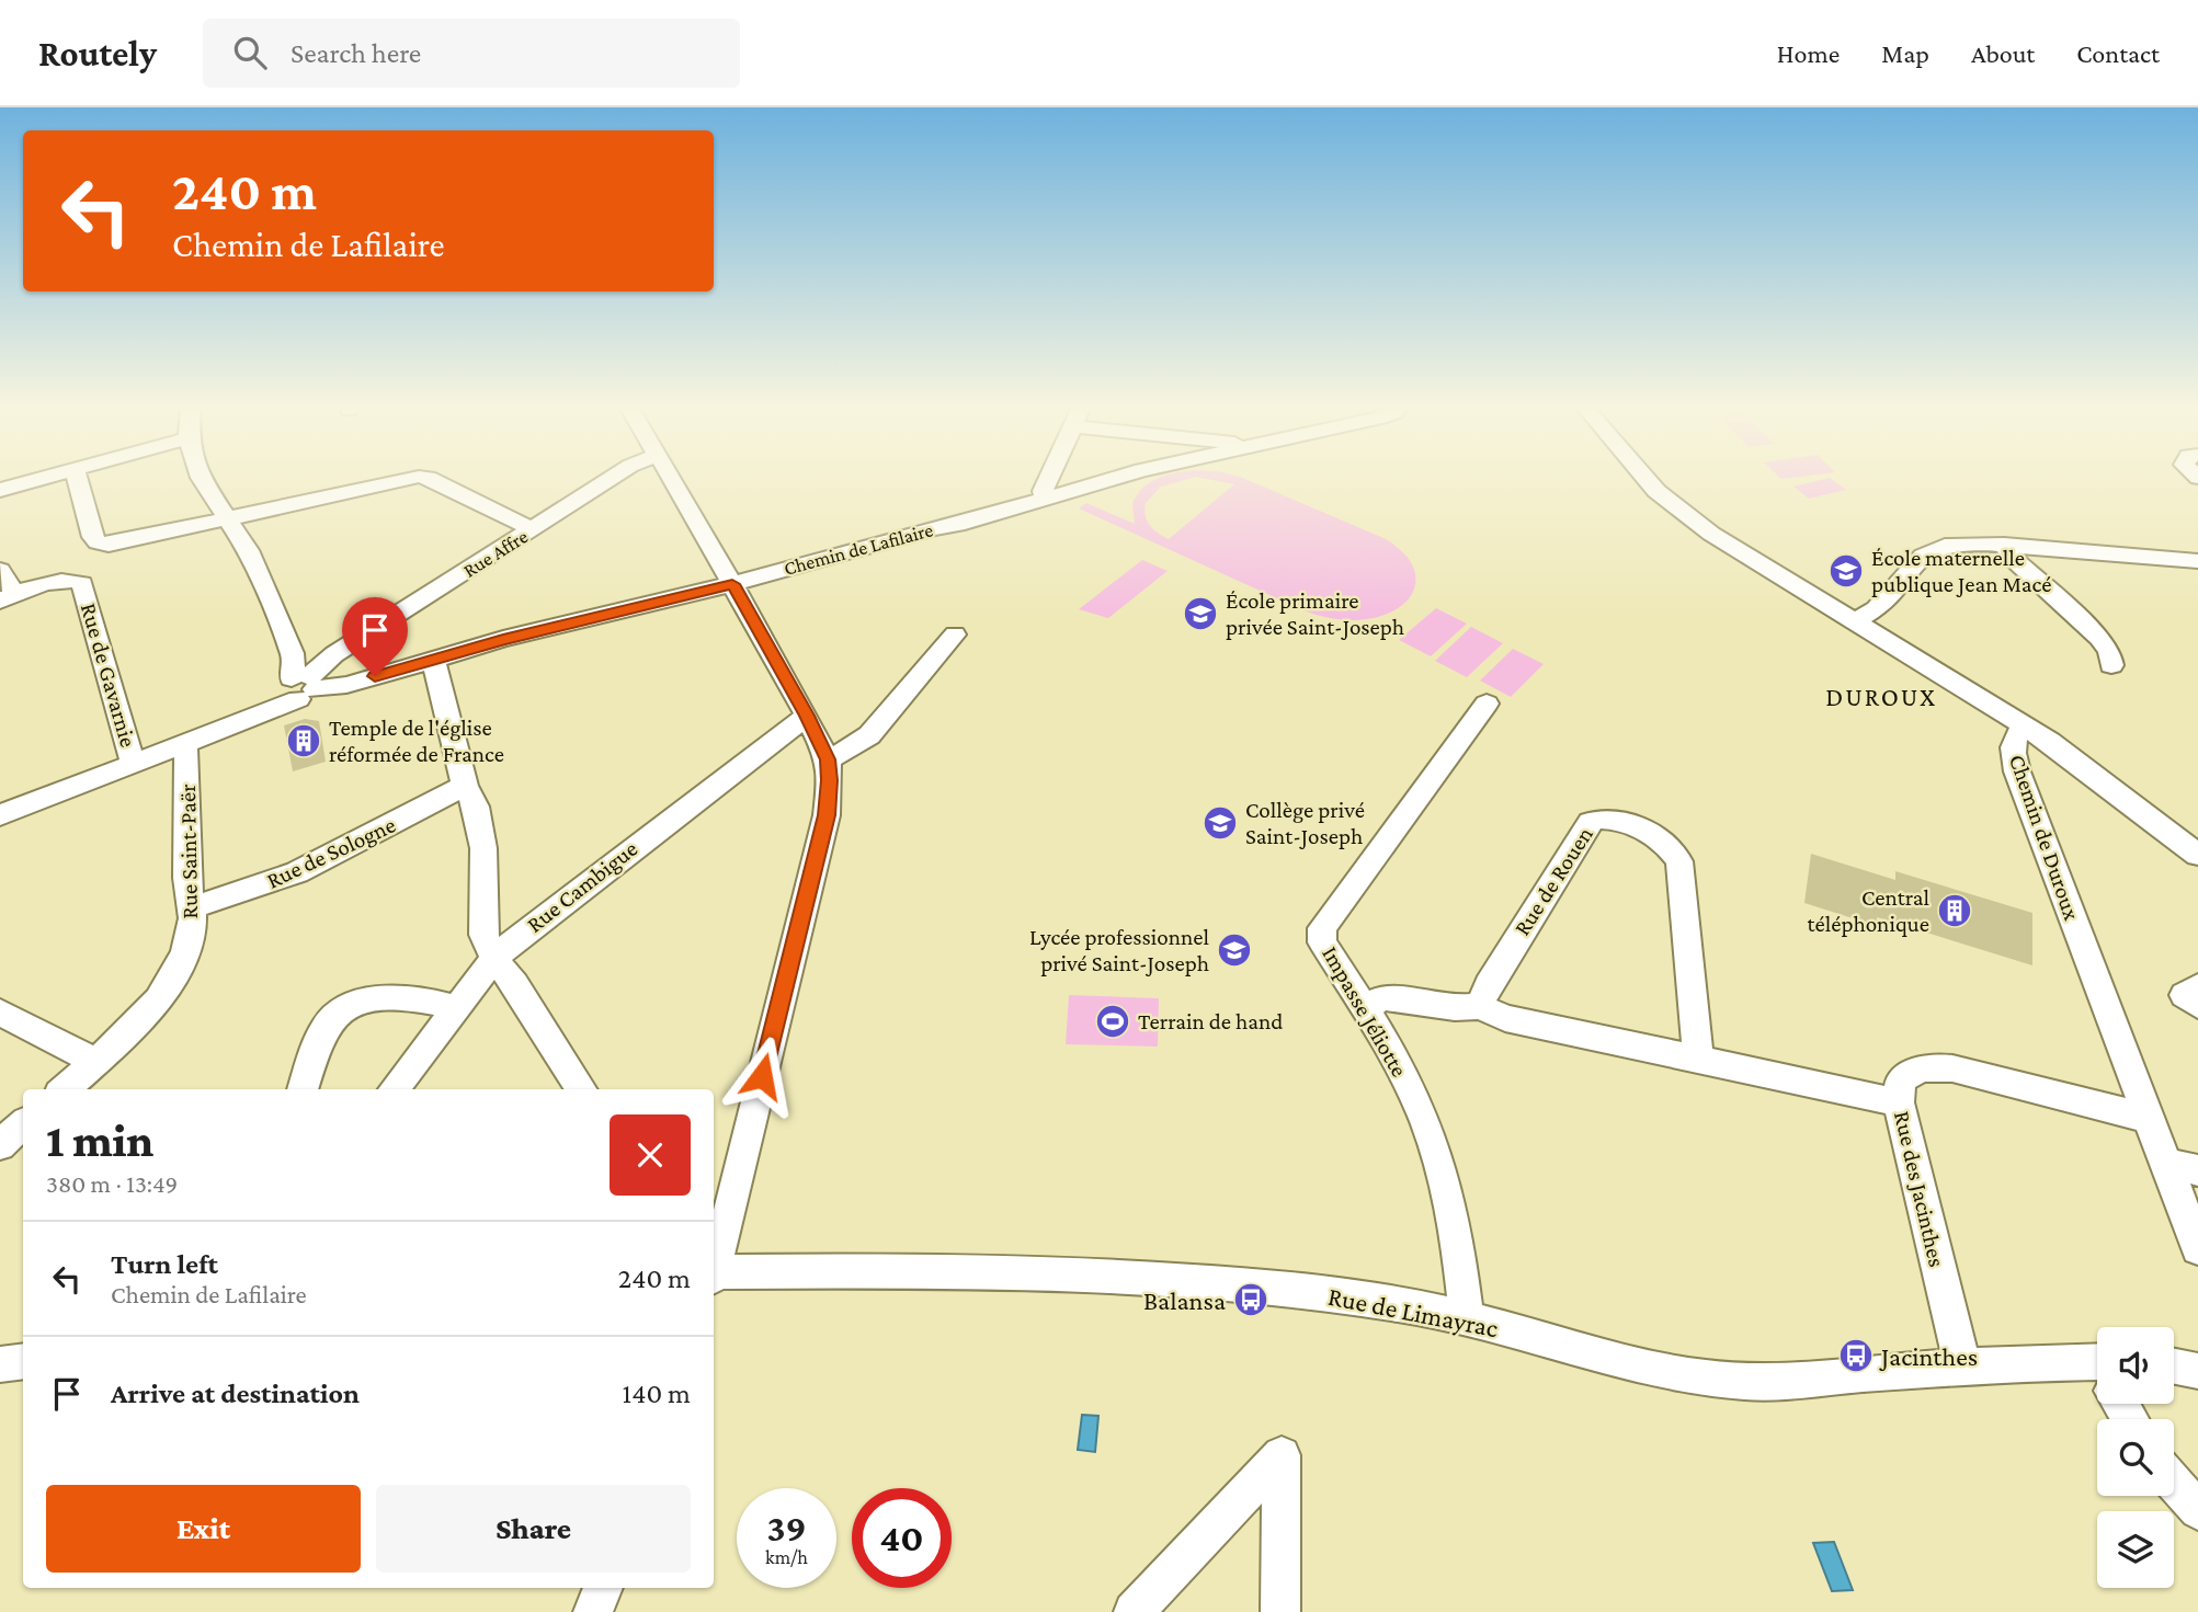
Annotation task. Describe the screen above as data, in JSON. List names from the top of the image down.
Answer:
{
  "streets": {
    "street": [
      "Chemin de Lafilaire",
      "Rue Affre",
      "Rue de Gavarnie",
      "Chemin de Duroux",
      "Rue Saint-Paër",
      "Rue de Sologne",
      "Rue de Rouen",
      "Rue Cambigue",
      "Impasse Jéliotte",
      "Rue des Jacinthes",
      "Rue de Limayrac"
    ]
  },
  "crossings": [
    ["Chemin de Lafilaire", "Rue Affre"],
    ["Chemin de Lafilaire", "Rue de Gavarnie"],
    ["Chemin de Lafilaire", "Rue Saint-Paër"],
    ["Chemin de Duroux", "Rue des Jacinthes"],
    ["Rue Saint-Paër", "Rue de Sologne"],
    ["Impasse Jéliotte", "Rue de Limayrac"],
    ["Rue des Jacinthes", "Rue de Limayrac"]
  ],
  "districts": ["DUROUX"],
  "places": {
    "school or university": [
      "École maternelle publique Jean Macé",
      "École primaire privée Saint-Joseph",
      "Collège privé Saint-Joseph",
      "Lycée professionnel privé Saint-Joseph"
    ],
    "building": ["Temple de l'église réformée de France", "Central téléphonique"],
    "sports": ["Terrain de hand"],
    "bus stop": ["Balansa", "Jacinthes"]
  },
  "page": {
    "header": "Routely",
    "search": "Search here",
    "nav": [
      "Home",
      "Map",
      "About",
      "Contact"
    ],
    "turn": ["240 m", "Chemin de Lafilaire"],
    "heading": ["1 min", "380 m · 13:49"],
    "list": [
      {
        "name": "Turn left",
        "note": "Chemin de Lafilaire",
        "value": "240 m"
      },
      {
        "name": "Arrive at destination",
        "value": "140 m"
      }
    ],
    "buttons": ["Exit", "Share"],
    "speed": "39 km/h",
    "limit": "40"
  }
}
